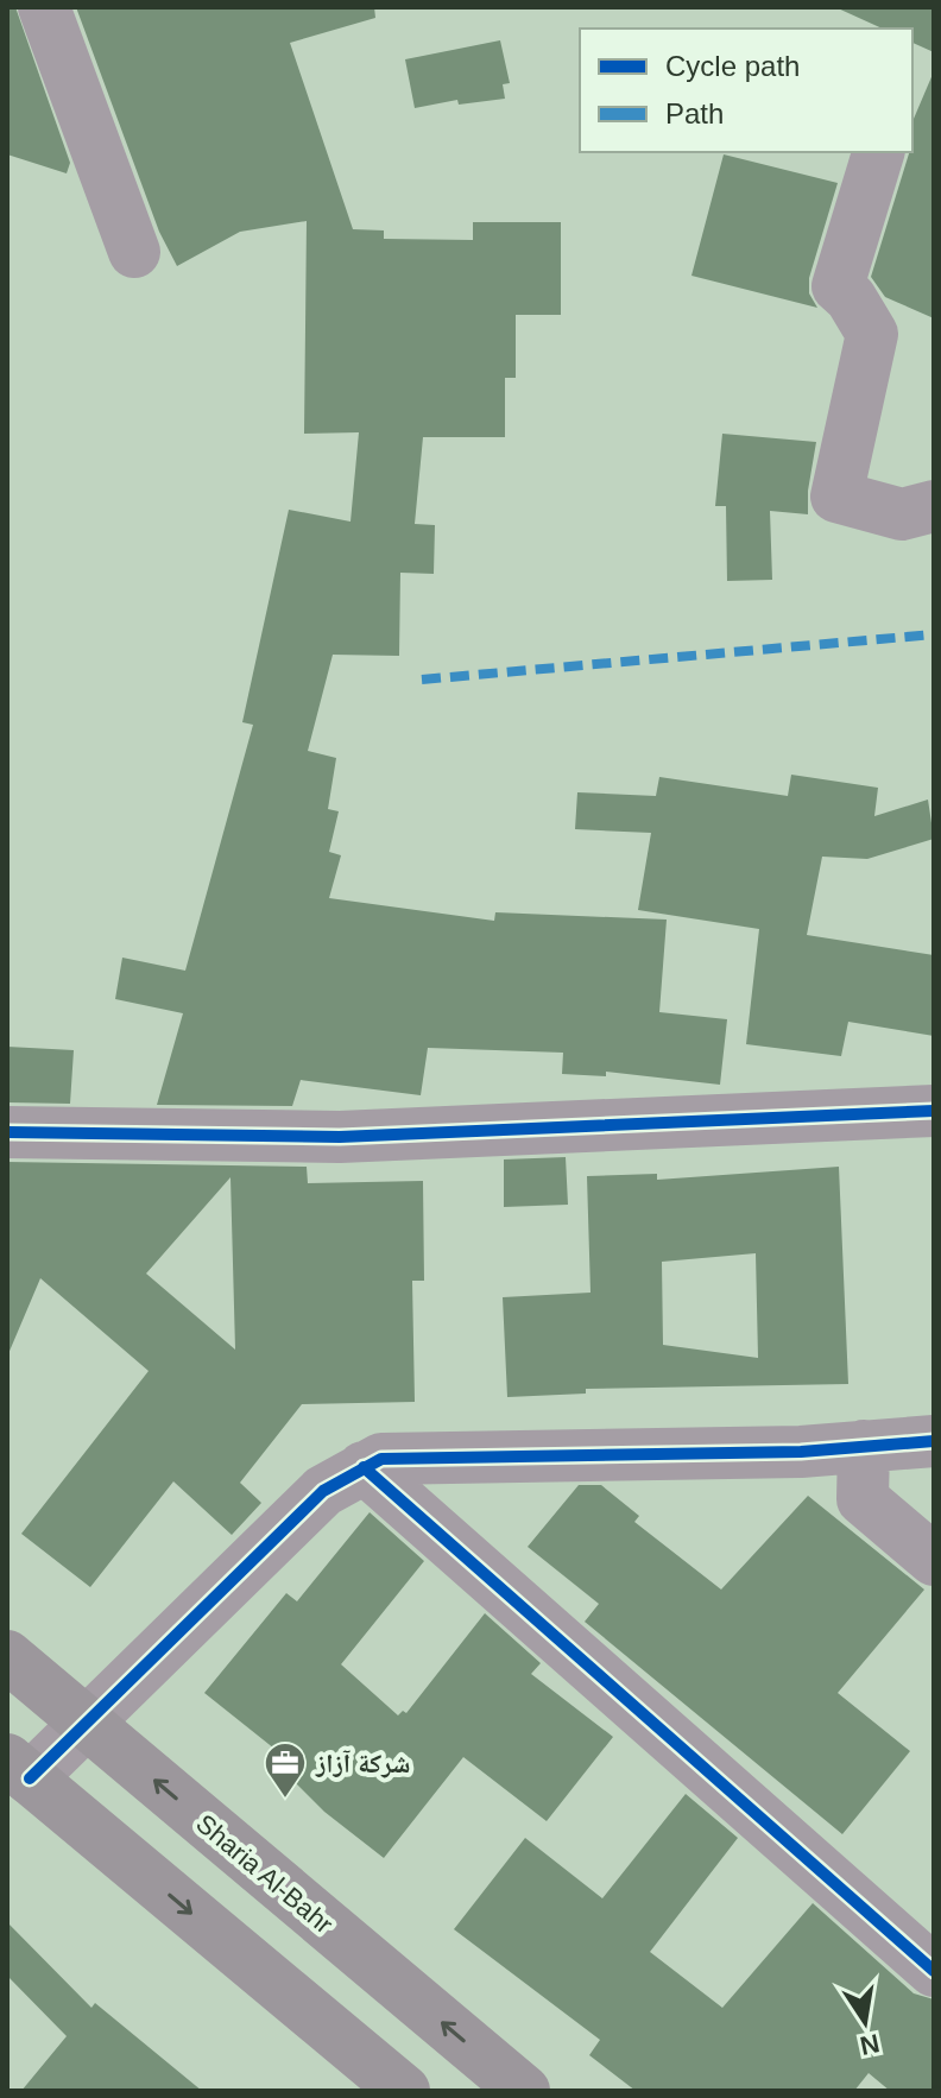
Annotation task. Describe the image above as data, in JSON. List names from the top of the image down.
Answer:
{
  "streets": {
    "main road": ["Sharia Al-Bahr"]
  },
  "places": {
    "office": ["شركة آزاز"]
  },
  "legend": ["Cycle path", "Path"],
  "north": "bottom"
}
